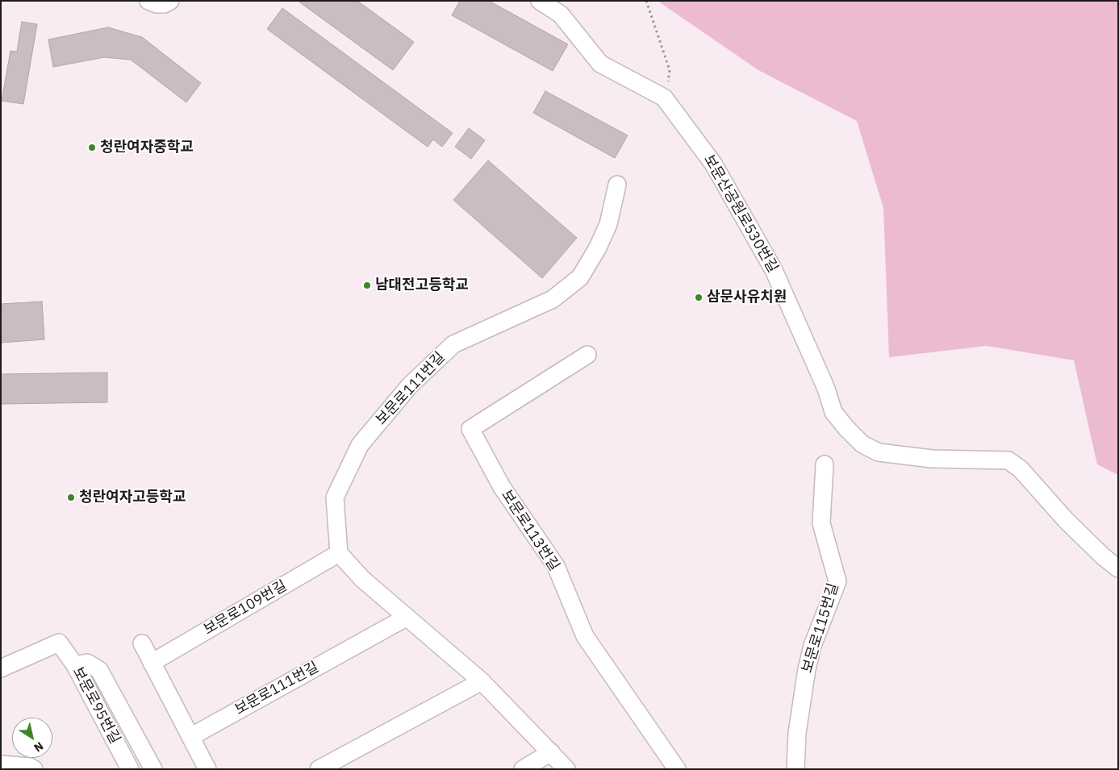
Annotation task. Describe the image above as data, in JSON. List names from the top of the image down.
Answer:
{
  "streets": {
    "street": [
      "보문산공원로530번길",
      "보문로111번길",
      "보문로113번길",
      "보문로109번길",
      "보문로115번길",
      "보문로95번길"
    ]
  },
  "crossings": [
    ["보문로111번길", "보문로109번길"]
  ],
  "places": [
    "청란여자중학교",
    "남대전고등학교",
    "삼문사유치원",
    "청란여자고등학교"
  ],
  "north": "bottom right"
}
